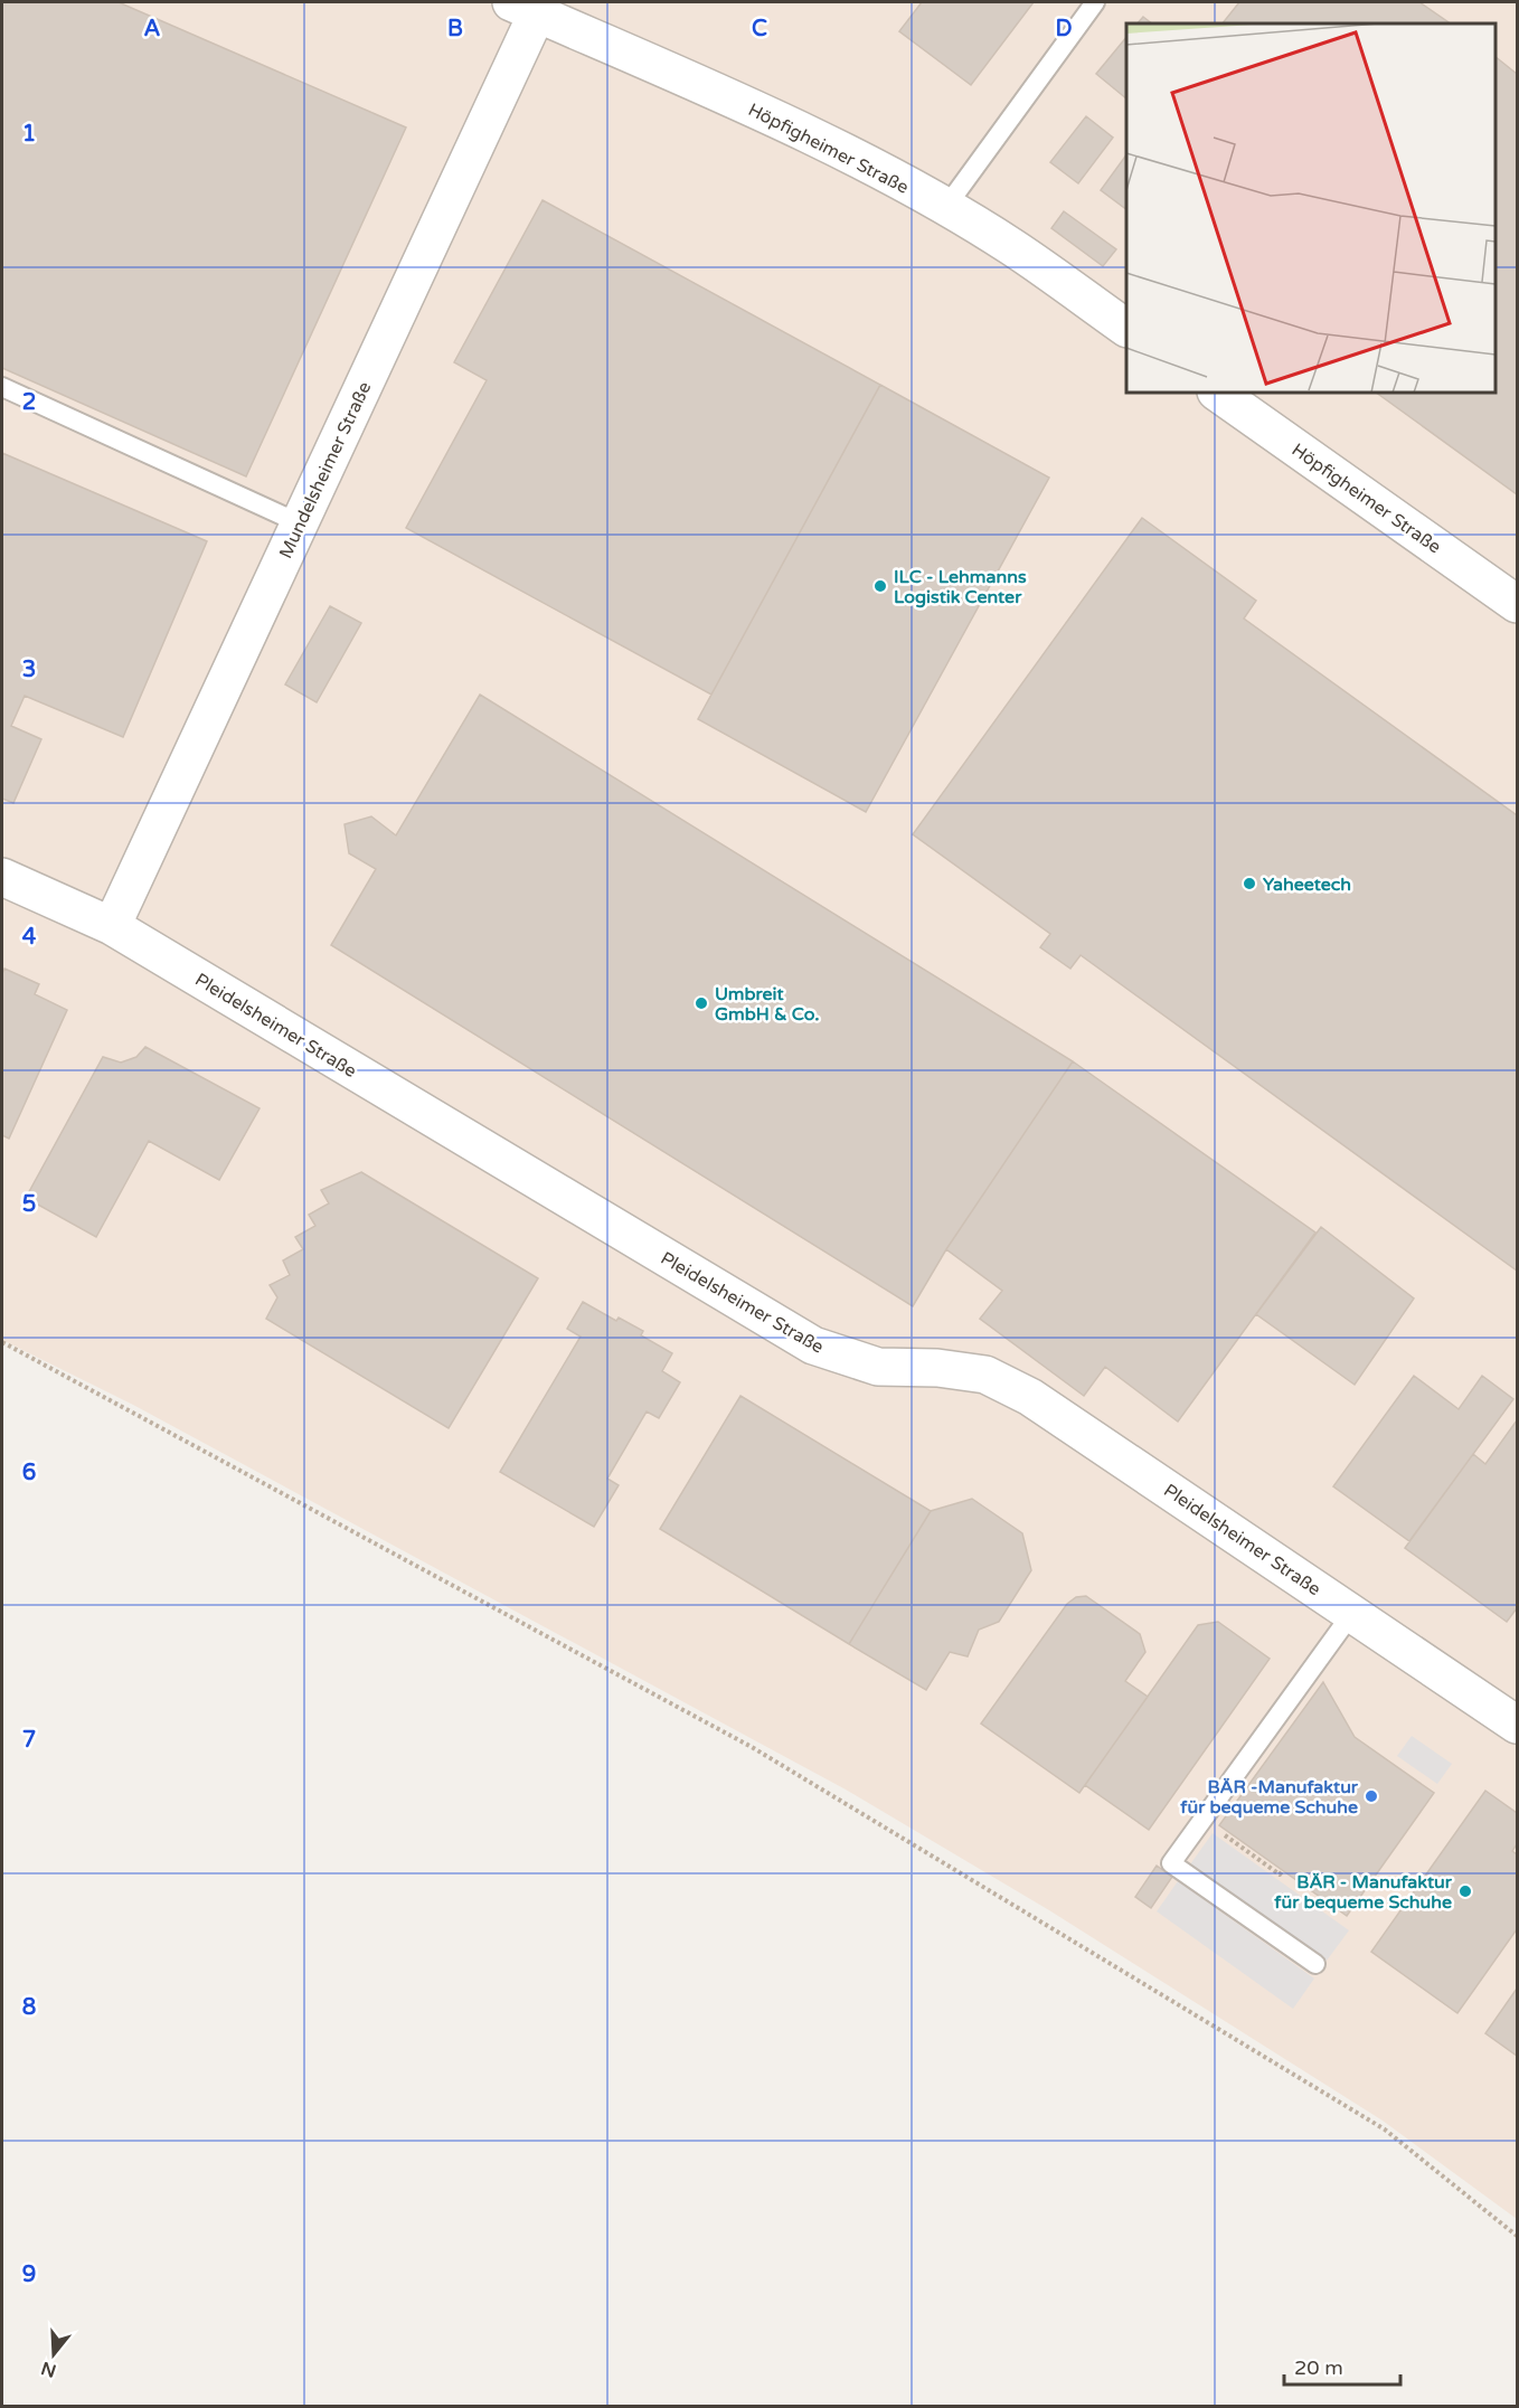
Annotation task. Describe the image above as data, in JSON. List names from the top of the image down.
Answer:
{
  "streets": {
    "street": ["Höpfigheimer Straße", "Mundelsheimer Straße", "Pleidelsheimer Straße"]
  },
  "crossings": [
    ["Höpfigheimer Straße", "Mundelsheimer Straße"],
    ["Mundelsheimer Straße", "Pleidelsheimer Straße"]
  ],
  "places": [
    "ILC - Lehmanns Logistik Center",
    "Yaheetech",
    "Umbreit GmbH & Co.",
    "BÄR -Manufaktur für bequeme Schuhe",
    "BÄR - Manufaktur für bequeme Schuhe"
  ],
  "scale_bar": "20 m",
  "north": "bottom",
  "grid": {
    "columns": [
      "A",
      "B",
      "C",
      "D"
    ],
    "rows": [
      "1",
      "2",
      "3",
      "4",
      "5",
      "6",
      "7",
      "8",
      "9"
    ]
  }
}
